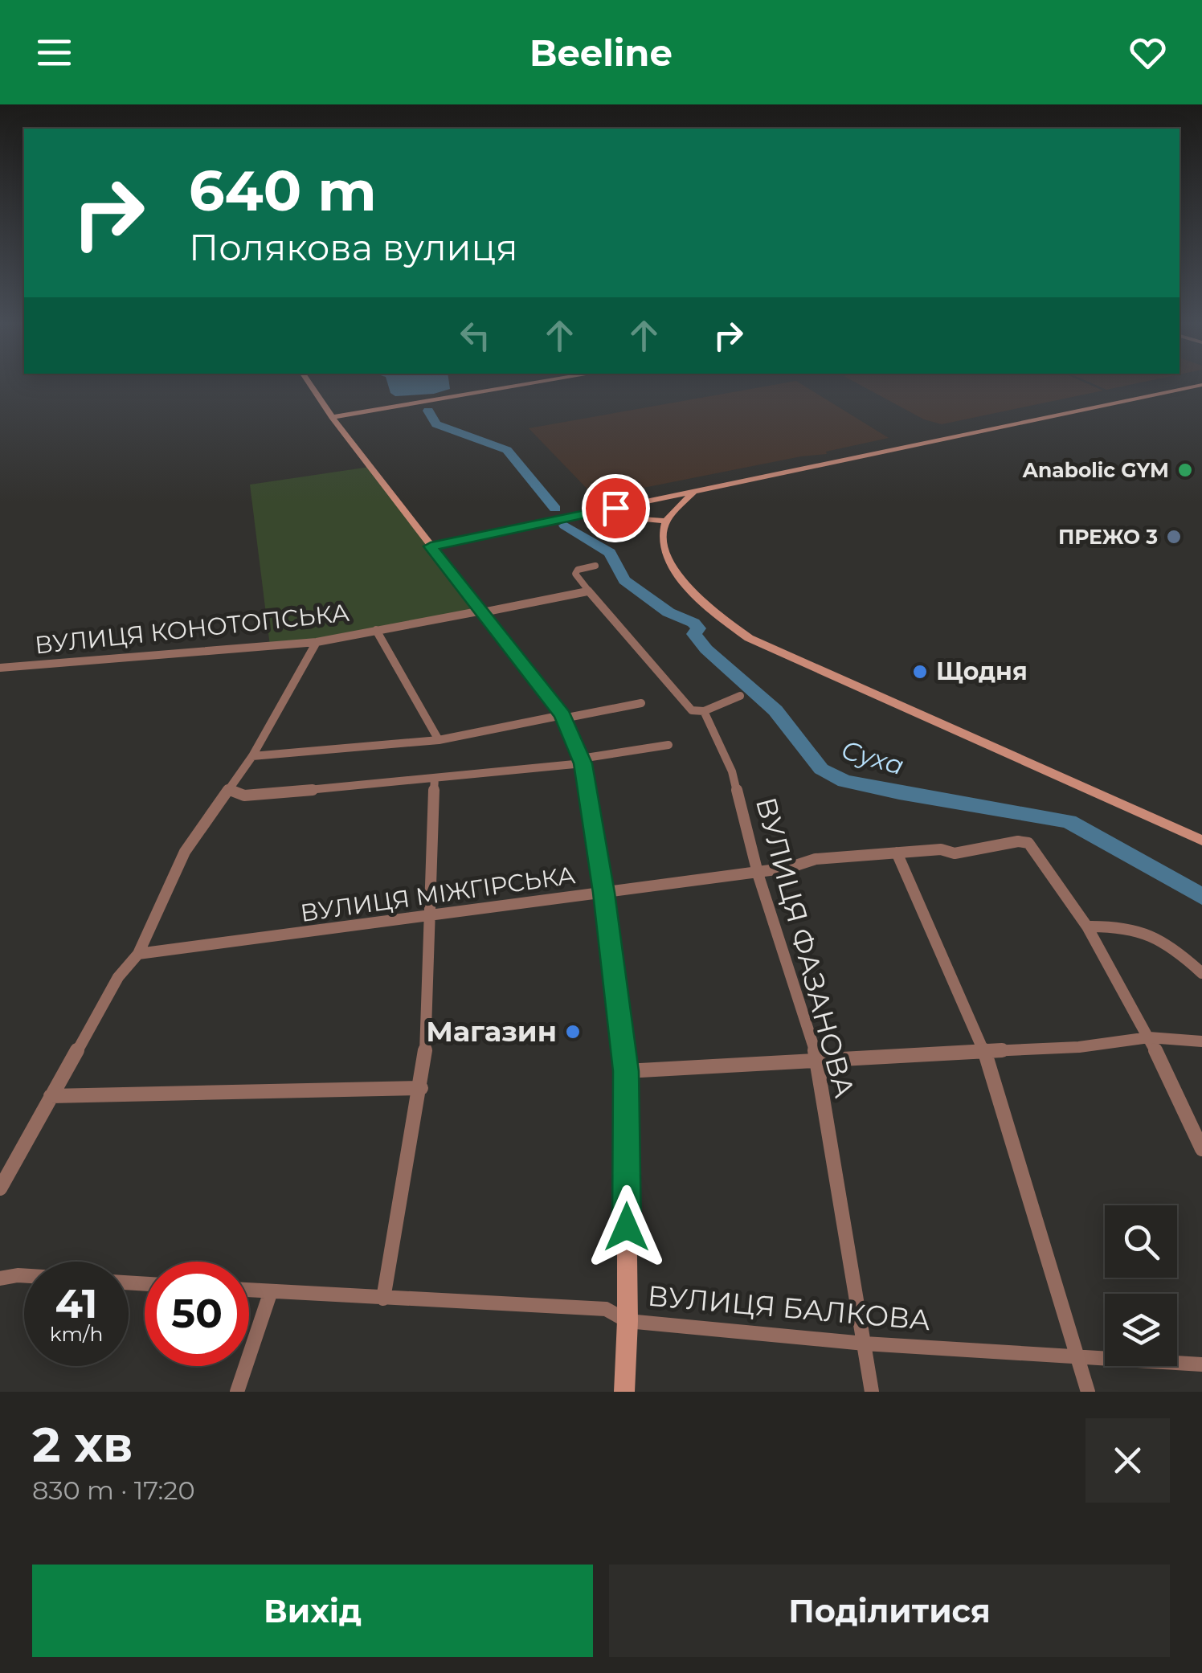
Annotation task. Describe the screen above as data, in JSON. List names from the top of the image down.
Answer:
{
  "streets": {
    "street": [
      "ВУЛИЦЯ КОНОТОПСЬКА",
      "ВУЛИЦЯ МІЖГІРСЬКА",
      "ВУЛИЦЯ ФАЗАНОВА",
      "ВУЛИЦЯ БАЛКОВА"
    ]
  },
  "crossings": [
    ["ВУЛИЦЯ КОНОТОПСЬКА", "ВУЛИЦЯ ФАЗАНОВА"],
    ["ВУЛИЦЯ МІЖГІРСЬКА", "ВУЛИЦЯ ФАЗАНОВА"],
    ["ВУЛИЦЯ ФАЗАНОВА", "ВУЛИЦЯ БАЛКОВА"]
  ],
  "water": ["Суха"],
  "places": [
    "Anabolic GYM",
    "ПРЕЖО 3",
    "Щодня",
    "Магазин"
  ],
  "page": {
    "header": "Beeline",
    "turn": ["640 m", "Полякова вулиця"],
    "speed": "41 km/h",
    "limit": "50",
    "heading": ["2 хв", "830 m · 17:20"],
    "buttons": ["Вихід", "Поділитися"]
  }
}
